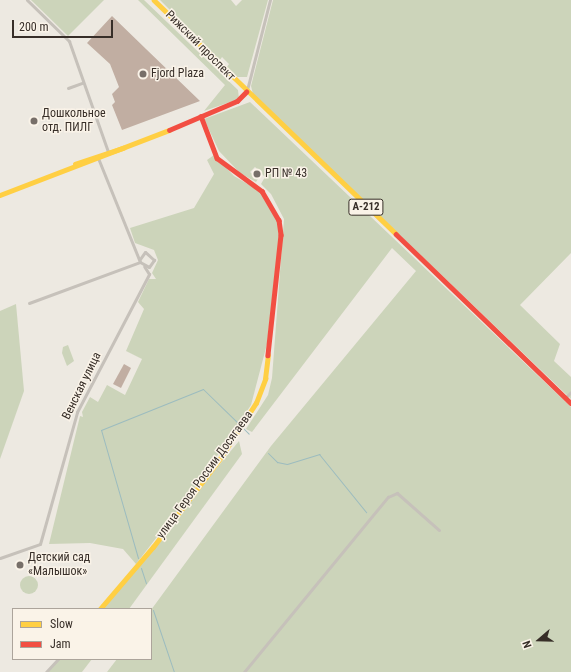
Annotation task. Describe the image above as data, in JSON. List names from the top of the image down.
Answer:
{
  "streets": {
    "main road": ["Рижский проспект", "А-212", "улица Героя России Досягаева"],
    "street": ["Венская улица"]
  },
  "crossings": [
    ["Рижский проспект", "А-212"]
  ],
  "places": [
    "Fjord Plaza",
    "Дошкольное отд. ПИЛГ",
    "РП № 43",
    "Детский сад «Малышок»"
  ],
  "legend": ["Slow", "Jam"],
  "scale_bar": "200 m",
  "north": "left"
}
